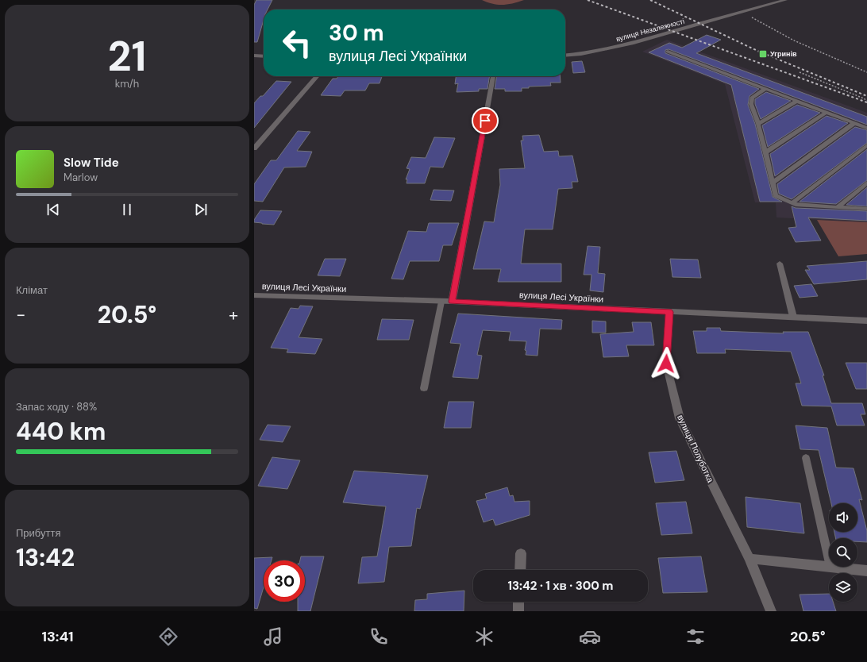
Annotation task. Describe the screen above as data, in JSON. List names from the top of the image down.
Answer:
{
  "streets": {
    "street": ["вулиця Незалежності", "вулиця Лесі Українки", "вулиця Полуботка"]
  },
  "crossings": [
    ["вулиця Лесі Українки", "вулиця Полуботка"]
  ],
  "places": {
    "transit": ["Угринів"]
  },
  "page": {
    "tile": [
      ["21", "km/h"],
      "Клімат",
      ["Запас ходу · 88%", "440 km"],
      ["Прибуття", "13:42"]
    ],
    "turn": ["30 m", "вулиця Лесі Українки"],
    "song": ["Slow Tide", "Marlow"],
    "heat": ["−", "20.5°", "+"],
    "limit": "30",
    "trip": "13:42 · 1 хв · 300 m",
    "tabs": ["13:41", "20.5°"]
  }
}
